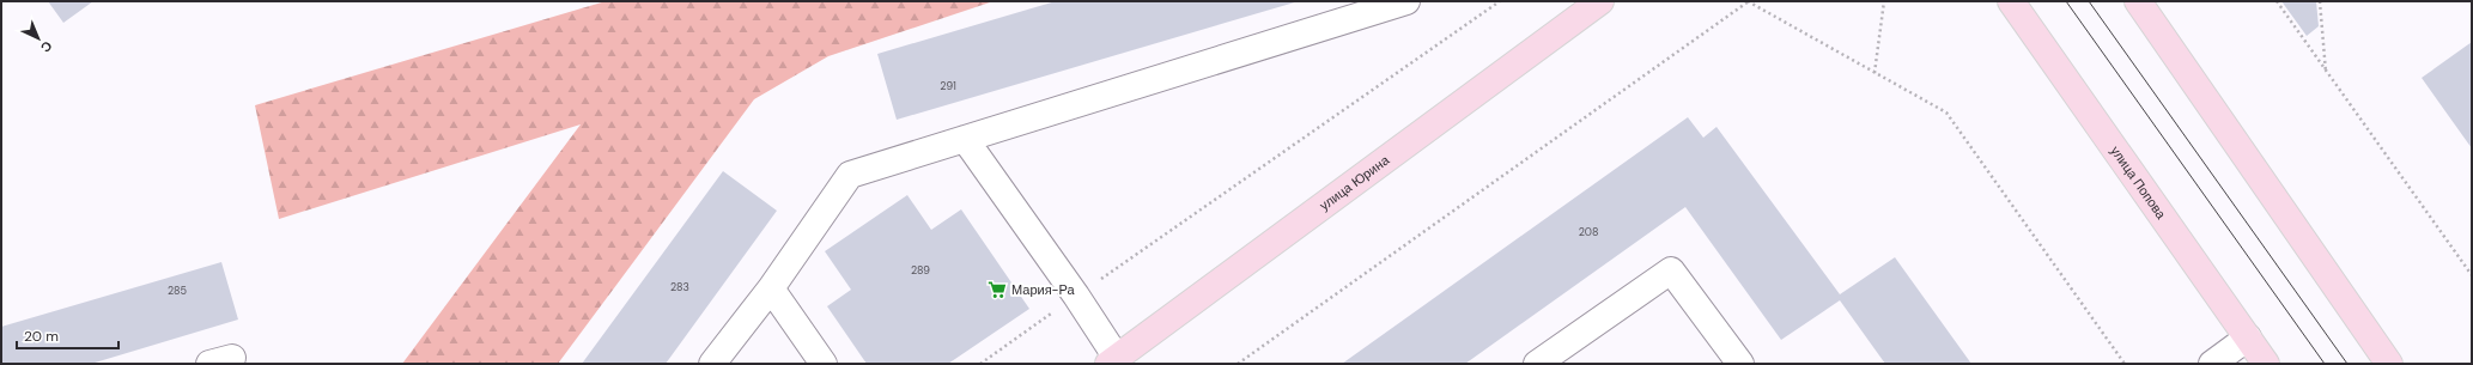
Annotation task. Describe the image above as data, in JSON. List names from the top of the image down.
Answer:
{
  "streets": {
    "main road": ["улица Юрина", "улица Попова"]
  },
  "places": {
    "supermarket": ["Мария-Ра"]
  },
  "house_numbers": [
    "291",
    "208",
    "289",
    "283",
    "285"
  ],
  "scale_bar": "20 m",
  "north": "bottom right"
}
